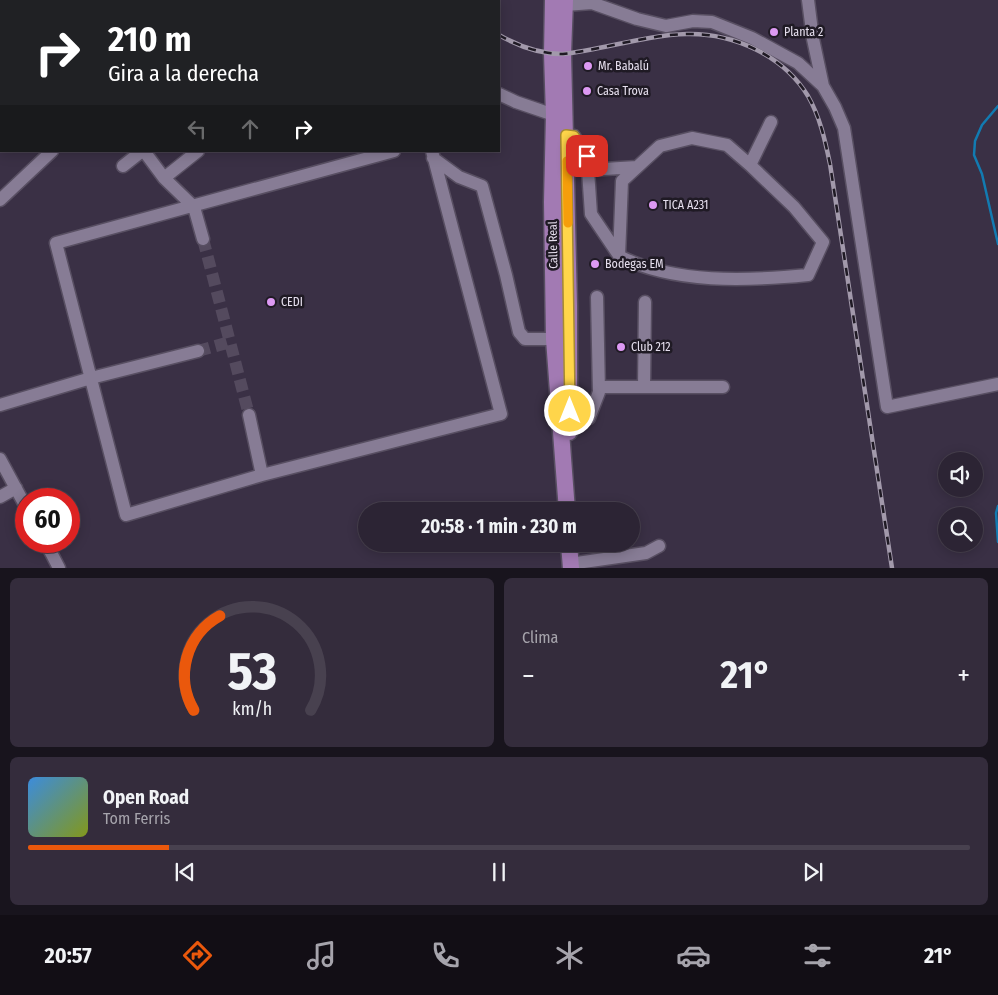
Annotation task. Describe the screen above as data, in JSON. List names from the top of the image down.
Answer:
{
  "streets": {
    "main road": ["Calle Real"]
  },
  "places": [
    "Planta 2",
    "Mr. Babalú",
    "Casa Trova",
    "TICA A231",
    "Bodegas EM",
    "CEDI",
    "Club 212"
  ],
  "page": {
    "turn": ["210 m", "Gira a la derecha"],
    "limit": "60",
    "trip": "20:58 · 1 min · 230 m",
    "tile": "Clima",
    "heat": ["−", "21°", "+"],
    "song": ["Open Road", "Tom Ferris"],
    "tabs": ["20:57", "21°"],
    "gauge": ["53", "km/h"]
  }
}
